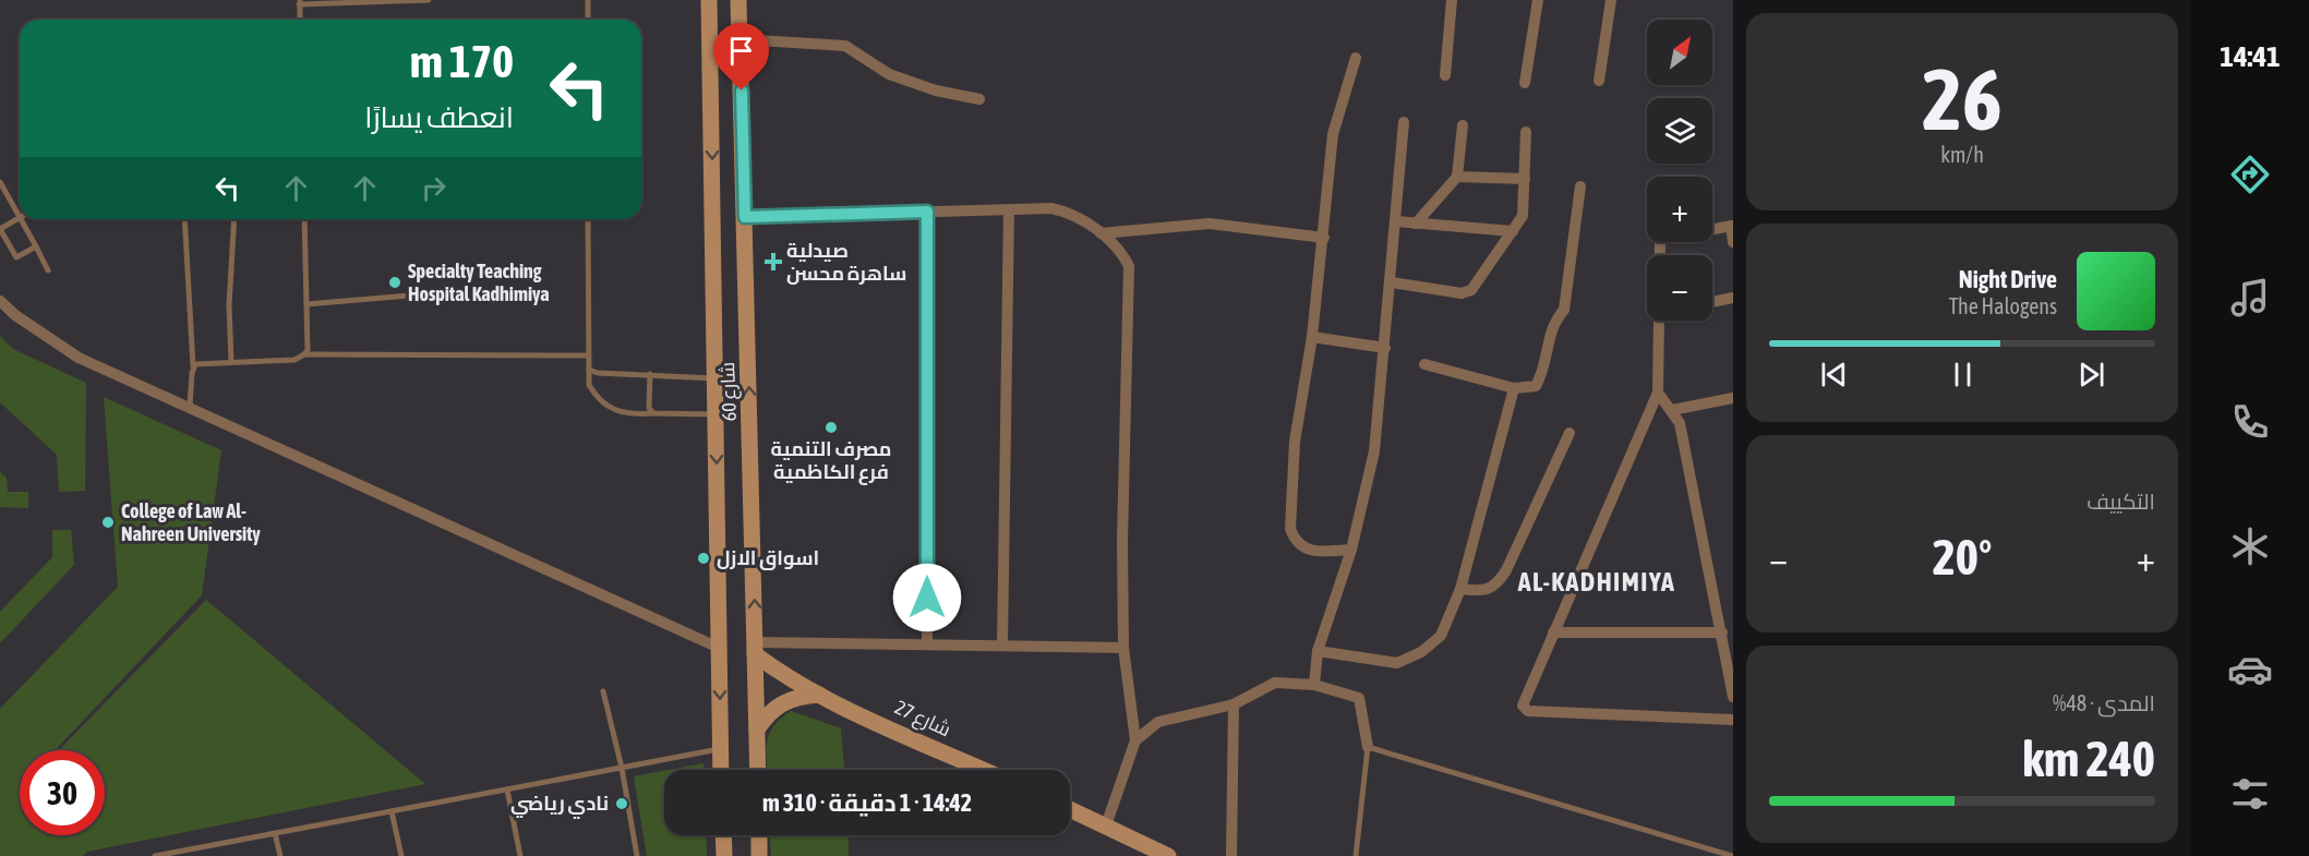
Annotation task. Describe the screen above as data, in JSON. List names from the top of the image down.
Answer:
{
  "streets": {
    "street": ["شارع 60", "شارع 27"]
  },
  "crossings": [
    ["شارع 60", "شارع 27"]
  ],
  "districts": ["AL-KADHIMIYA"],
  "places": {
    "health": ["صيدلية ساهرة محسن"],
    "other": [
      "Specialty Teaching Hospital Kadhimiya",
      "مصرف التنمية فرع الكاظمية",
      "College of Law Al- Nahreen University",
      "اسواق الازل",
      "نادي رياضي"
    ]
  },
  "north": "top right",
  "page": {
    "tabs": "14:41",
    "tile": [
      ["26", "km/h"],
      "التكييف",
      ["المدى · 48%", "240 km"]
    ],
    "map_buttons": ["+", "−"],
    "turn": ["170 m", "انعطف يسارًا"],
    "song": ["Night Drive", "The Halogens"],
    "heat": ["−", "20°", "+"],
    "limit": "30",
    "trip": "14:42 · 1 دقيقة · 310 m"
  }
}
